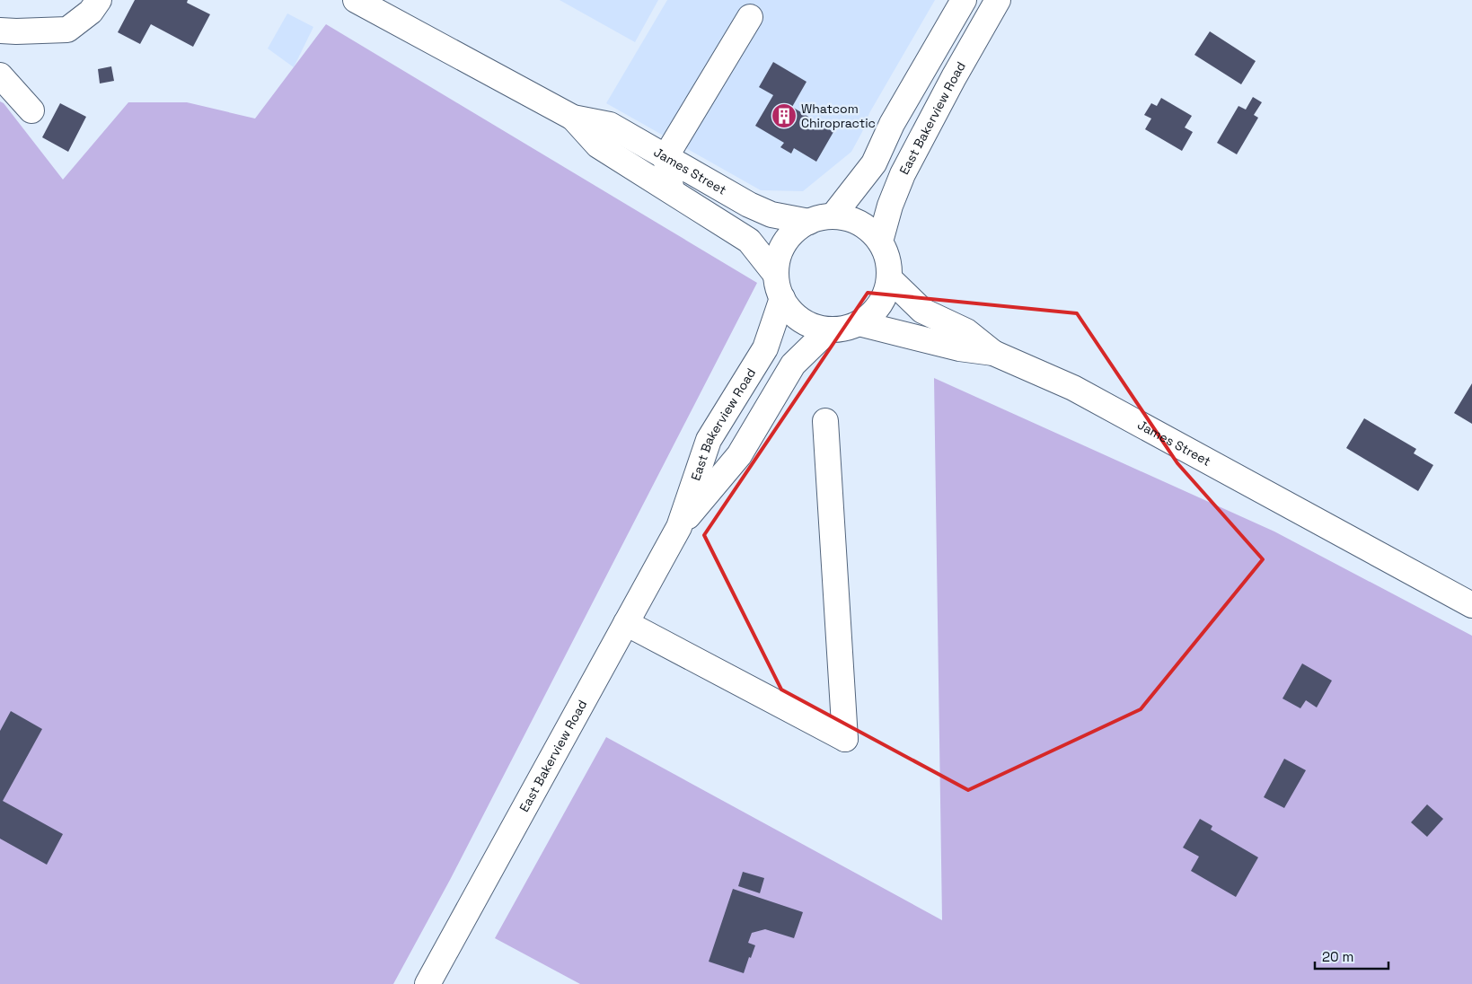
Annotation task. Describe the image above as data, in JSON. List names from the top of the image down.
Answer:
{
  "streets": {
    "main road": ["East Bakerview Road", "James Street"]
  },
  "crossings": [
    ["East Bakerview Road", "James Street"]
  ],
  "places": {
    "building": ["Whatcom Chiropractic"]
  },
  "scale_bar": "20 m"
}
